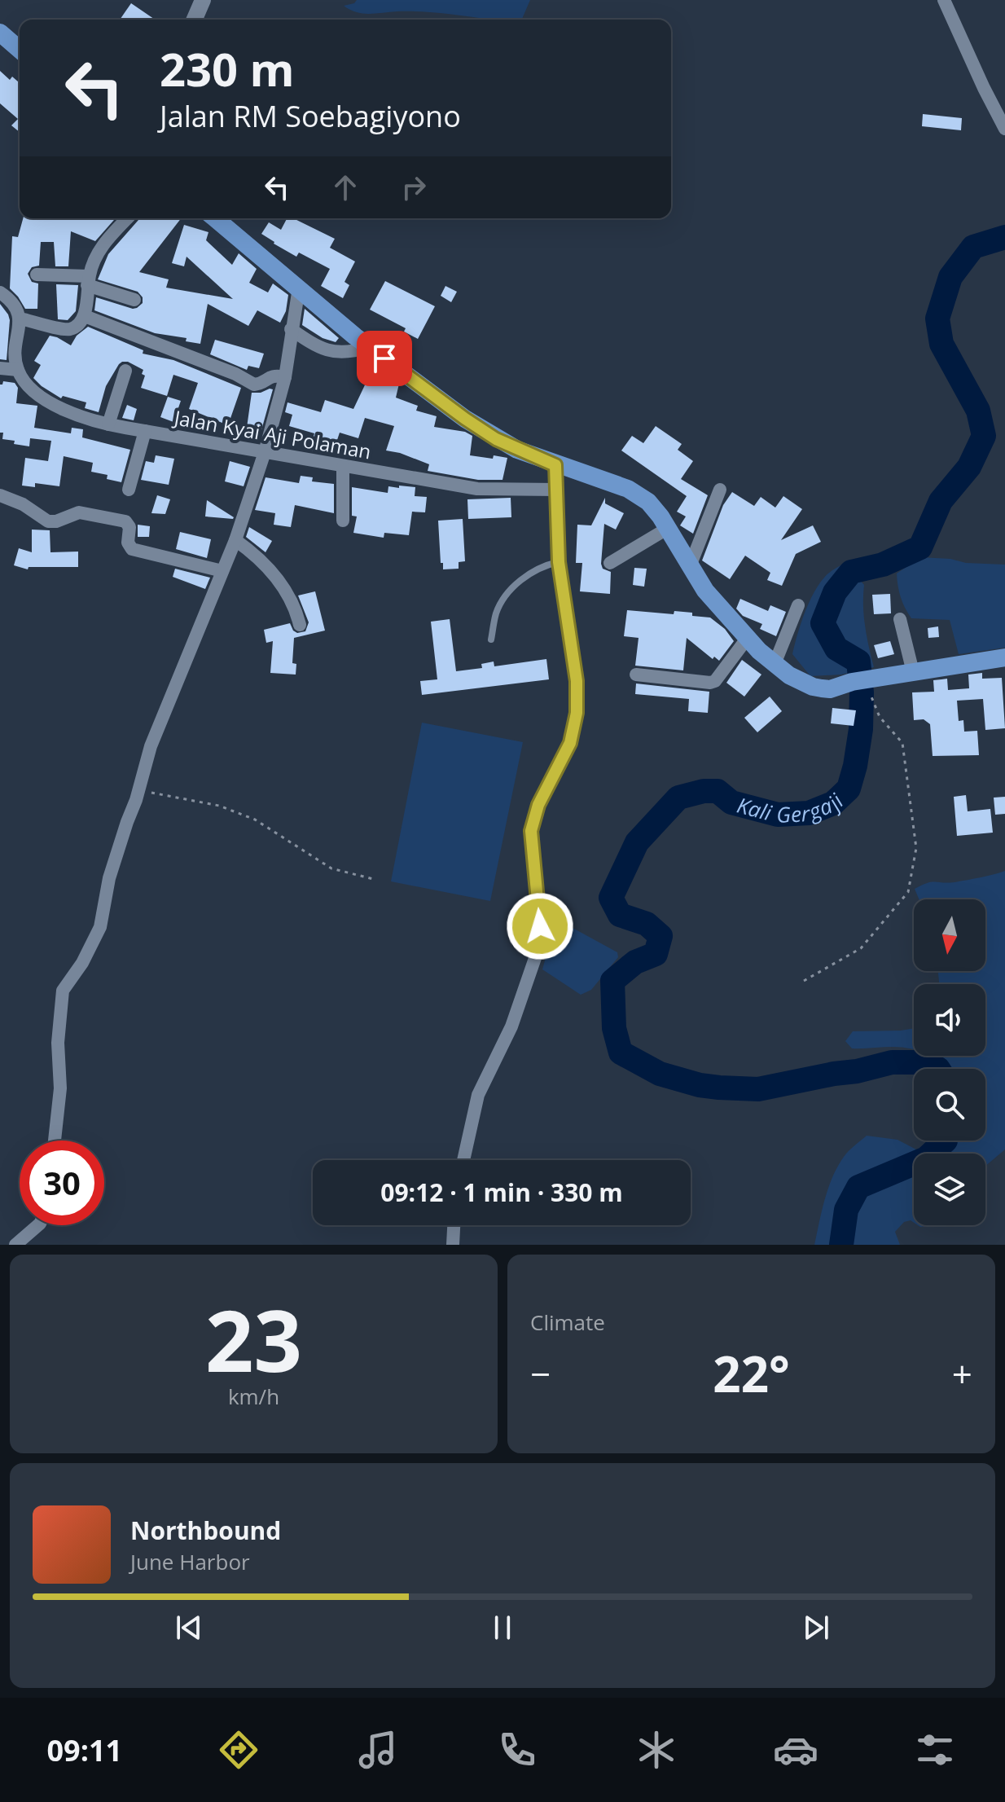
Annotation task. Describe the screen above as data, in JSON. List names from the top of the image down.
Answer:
{
  "streets": {
    "street": ["Jalan Kyai Aji Polaman"]
  },
  "water": ["Kali Gergaji"],
  "north": "bottom",
  "page": {
    "turn": ["230 m", "Jalan RM Soebagiyono"],
    "limit": "30",
    "trip": "09:12 · 1 min · 330 m",
    "tile": [
      ["23", "km/h"],
      "Climate"
    ],
    "heat": ["−", "22°", "+"],
    "song": ["Northbound", "June Harbor"],
    "tabs": "09:11"
  }
}
